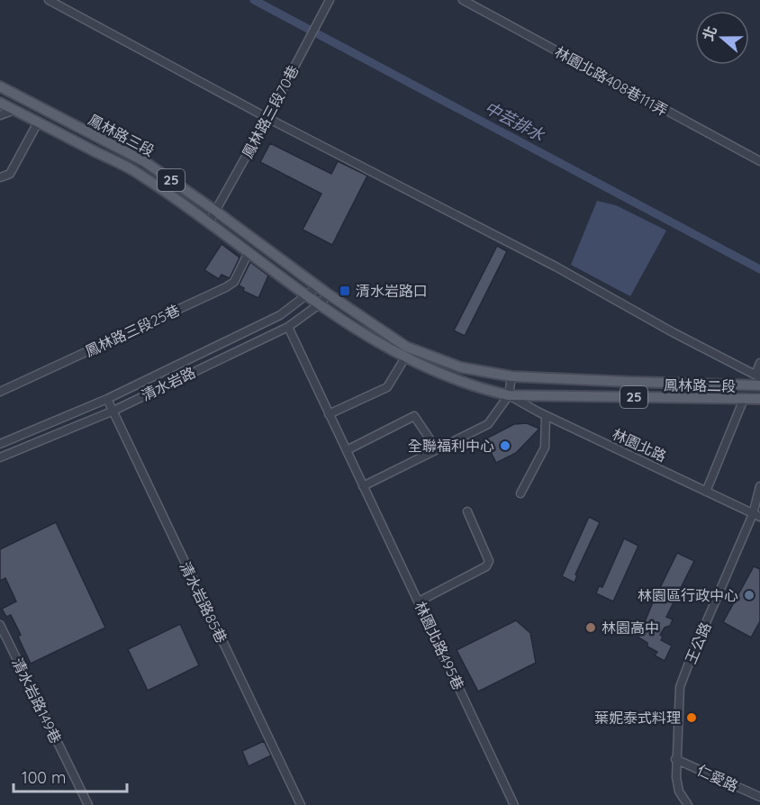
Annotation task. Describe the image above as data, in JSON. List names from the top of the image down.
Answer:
{
  "streets": {
    "main road": [
      "鳳林路三段",
      "25",
      "鳳林路二段",
      "林園北路"
    ],
    "street": [
      "林園北路408巷111弄",
      "鳳林路三段70巷",
      "鳳林路三段25巷",
      "清水岩路",
      "清水岩路85巷",
      "王公路",
      "林園北路495巷",
      "清水岩路149巷",
      "仁愛路"
    ]
  },
  "crossings": [
    ["鳳林路三段70巷", "鳳林路三段"],
    ["鳳林路三段", "25"],
    ["鳳林路三段", "鳳林路三段25巷"],
    ["鳳林路三段", "清水岩路"],
    ["鳳林路三段", "林園北路"],
    ["25", "清水岩路"],
    ["25", "鳳林路二段"],
    ["清水岩路", "林園北路"],
    ["清水岩路", "清水岩路85巷"],
    ["清水岩路", "林園北路495巷"],
    ["鳳林路二段", "林園北路"],
    ["林園北路", "王公路"],
    ["王公路", "仁愛路"]
  ],
  "water": ["中芸排水"],
  "places": {
    "transit": ["清水岩路口"],
    "other": [
      "全聯福利中心",
      "林園區行政中心",
      "林園高中",
      "葉妮泰式料理"
    ]
  },
  "scale_bar": "100 m",
  "north": "left"
}
